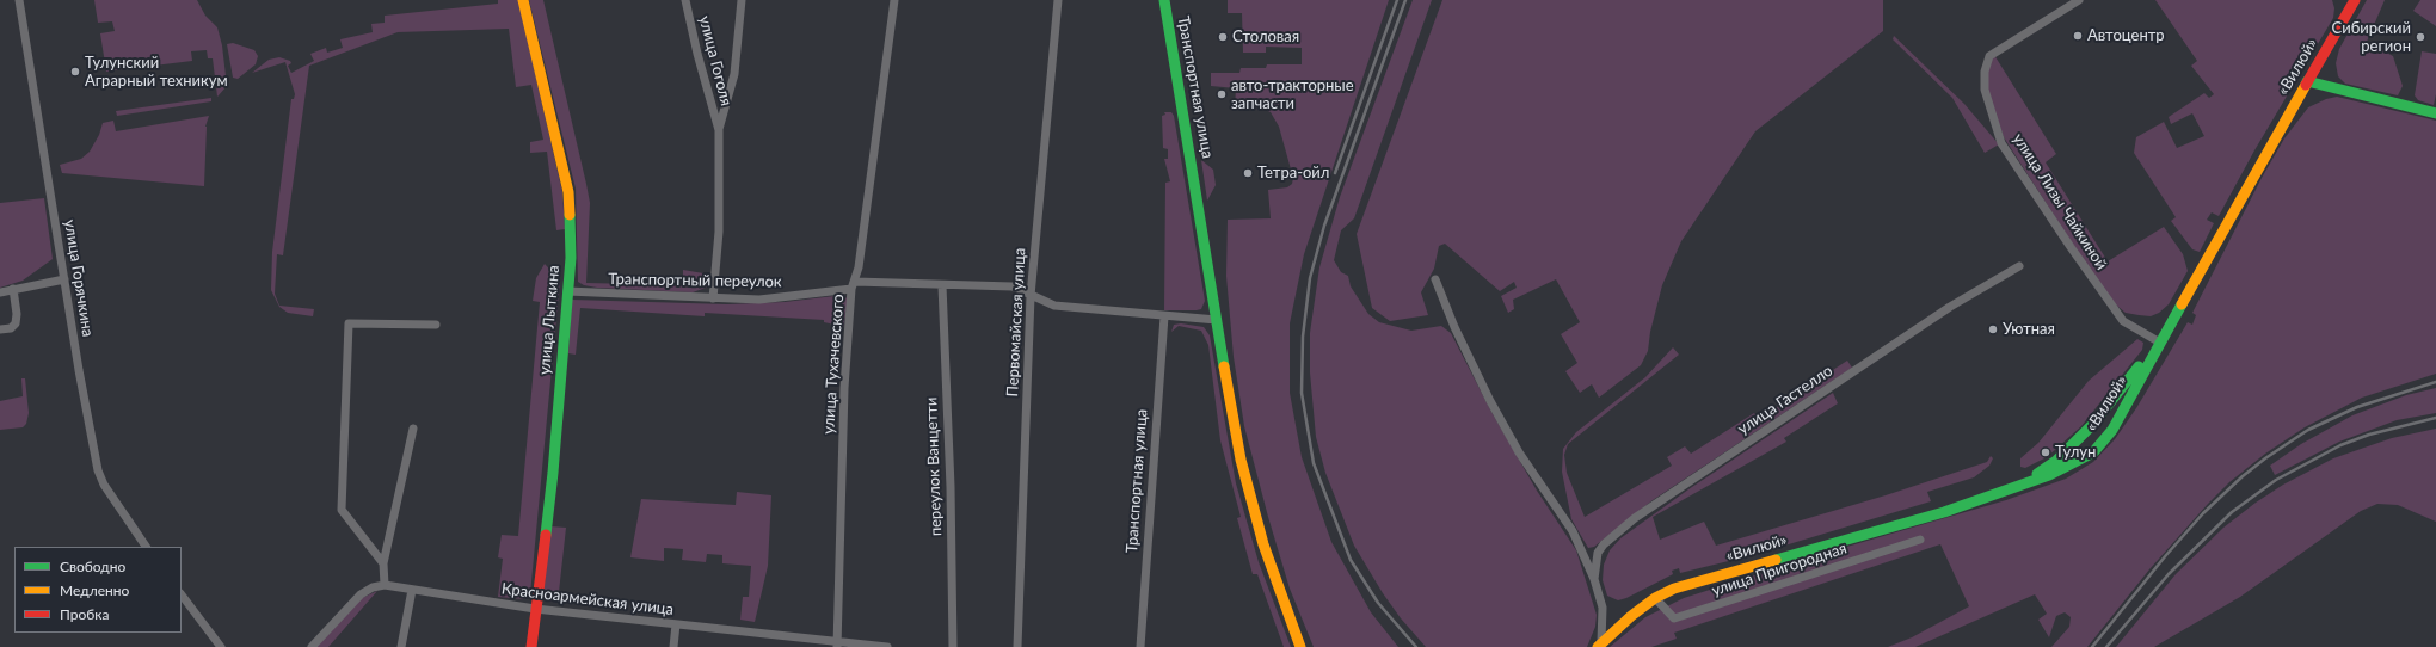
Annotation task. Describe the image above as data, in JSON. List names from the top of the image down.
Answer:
{
  "streets": {
    "main road": ["«Вилюй»", "Транспортная улица", "улица Лыткина"],
    "street": [
      "улица Гоголя",
      "улица Лизы Чайкиной",
      "улица Горячкина",
      "Транспортный переулок",
      "Первомайская улица",
      "улица Тухачевского",
      "улица Гастелло",
      "переулок Ванцетти",
      "улица Пригородная",
      "Красноармейская улица"
    ]
  },
  "crossings": [
    ["«Вилюй»", "улица Лизы Чайкиной"],
    ["«Вилюй»", "улица Пригородная"],
    ["Транспортная улица", "Транспортный переулок"],
    ["Транспортный переулок", "улица Лыткина"],
    ["Транспортный переулок", "Первомайская улица"],
    ["Транспортный переулок", "улица Тухачевского"],
    ["Транспортный переулок", "переулок Ванцетти"],
    ["улица Лыткина", "Красноармейская улица"],
    ["улица Тухачевского", "Красноармейская улица"]
  ],
  "places": [
    "Автоцентр",
    "Столовая",
    "Сибирский регион",
    "Тулунский Аграрный техникум",
    "авто-тракторные запчасти",
    "Тетра-ойл",
    "Уютная",
    "Тулун"
  ],
  "legend": ["Свободно", "Медленно", "Пробка"]
}
